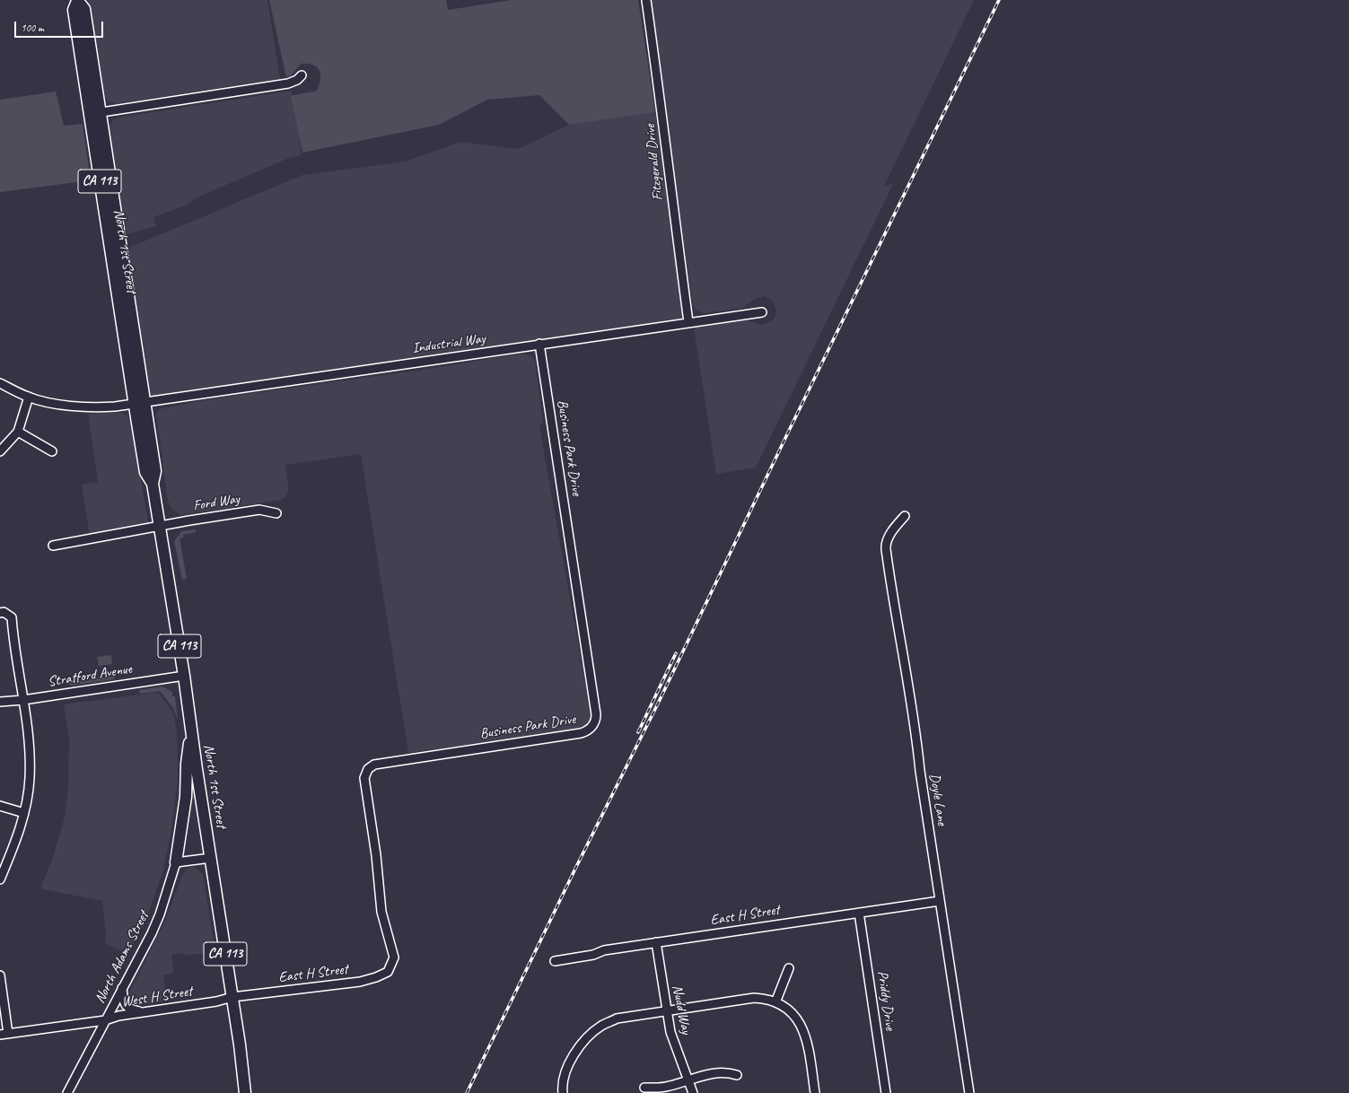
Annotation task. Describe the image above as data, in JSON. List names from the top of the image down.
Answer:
{
  "streets": {
    "main road": ["CA 113", "North 1st Street"],
    "street": [
      "Fitzgerald Drive",
      "Industrial Way",
      "Business Park Drive",
      "Ford Way",
      "Stratford Avenue",
      "Doyle Lane",
      "East H Street",
      "North Adams Street",
      "West H Street",
      "Priddy Drive",
      "Nudd Way"
    ]
  },
  "crossings": [
    ["Fitzgerald Drive", "Industrial Way"],
    ["North 1st Street", "Industrial Way"],
    ["North 1st Street", "Ford Way"],
    ["North 1st Street", "Stratford Avenue"],
    ["North 1st Street", "East H Street"],
    ["North 1st Street", "West H Street"],
    ["Industrial Way", "Business Park Drive"],
    ["Business Park Drive", "East H Street"],
    ["Doyle Lane", "East H Street"],
    ["East H Street", "West H Street"],
    ["East H Street", "Priddy Drive"],
    ["East H Street", "Nudd Way"],
    ["North Adams Street", "West H Street"]
  ],
  "scale_bar": "100 m"
}
